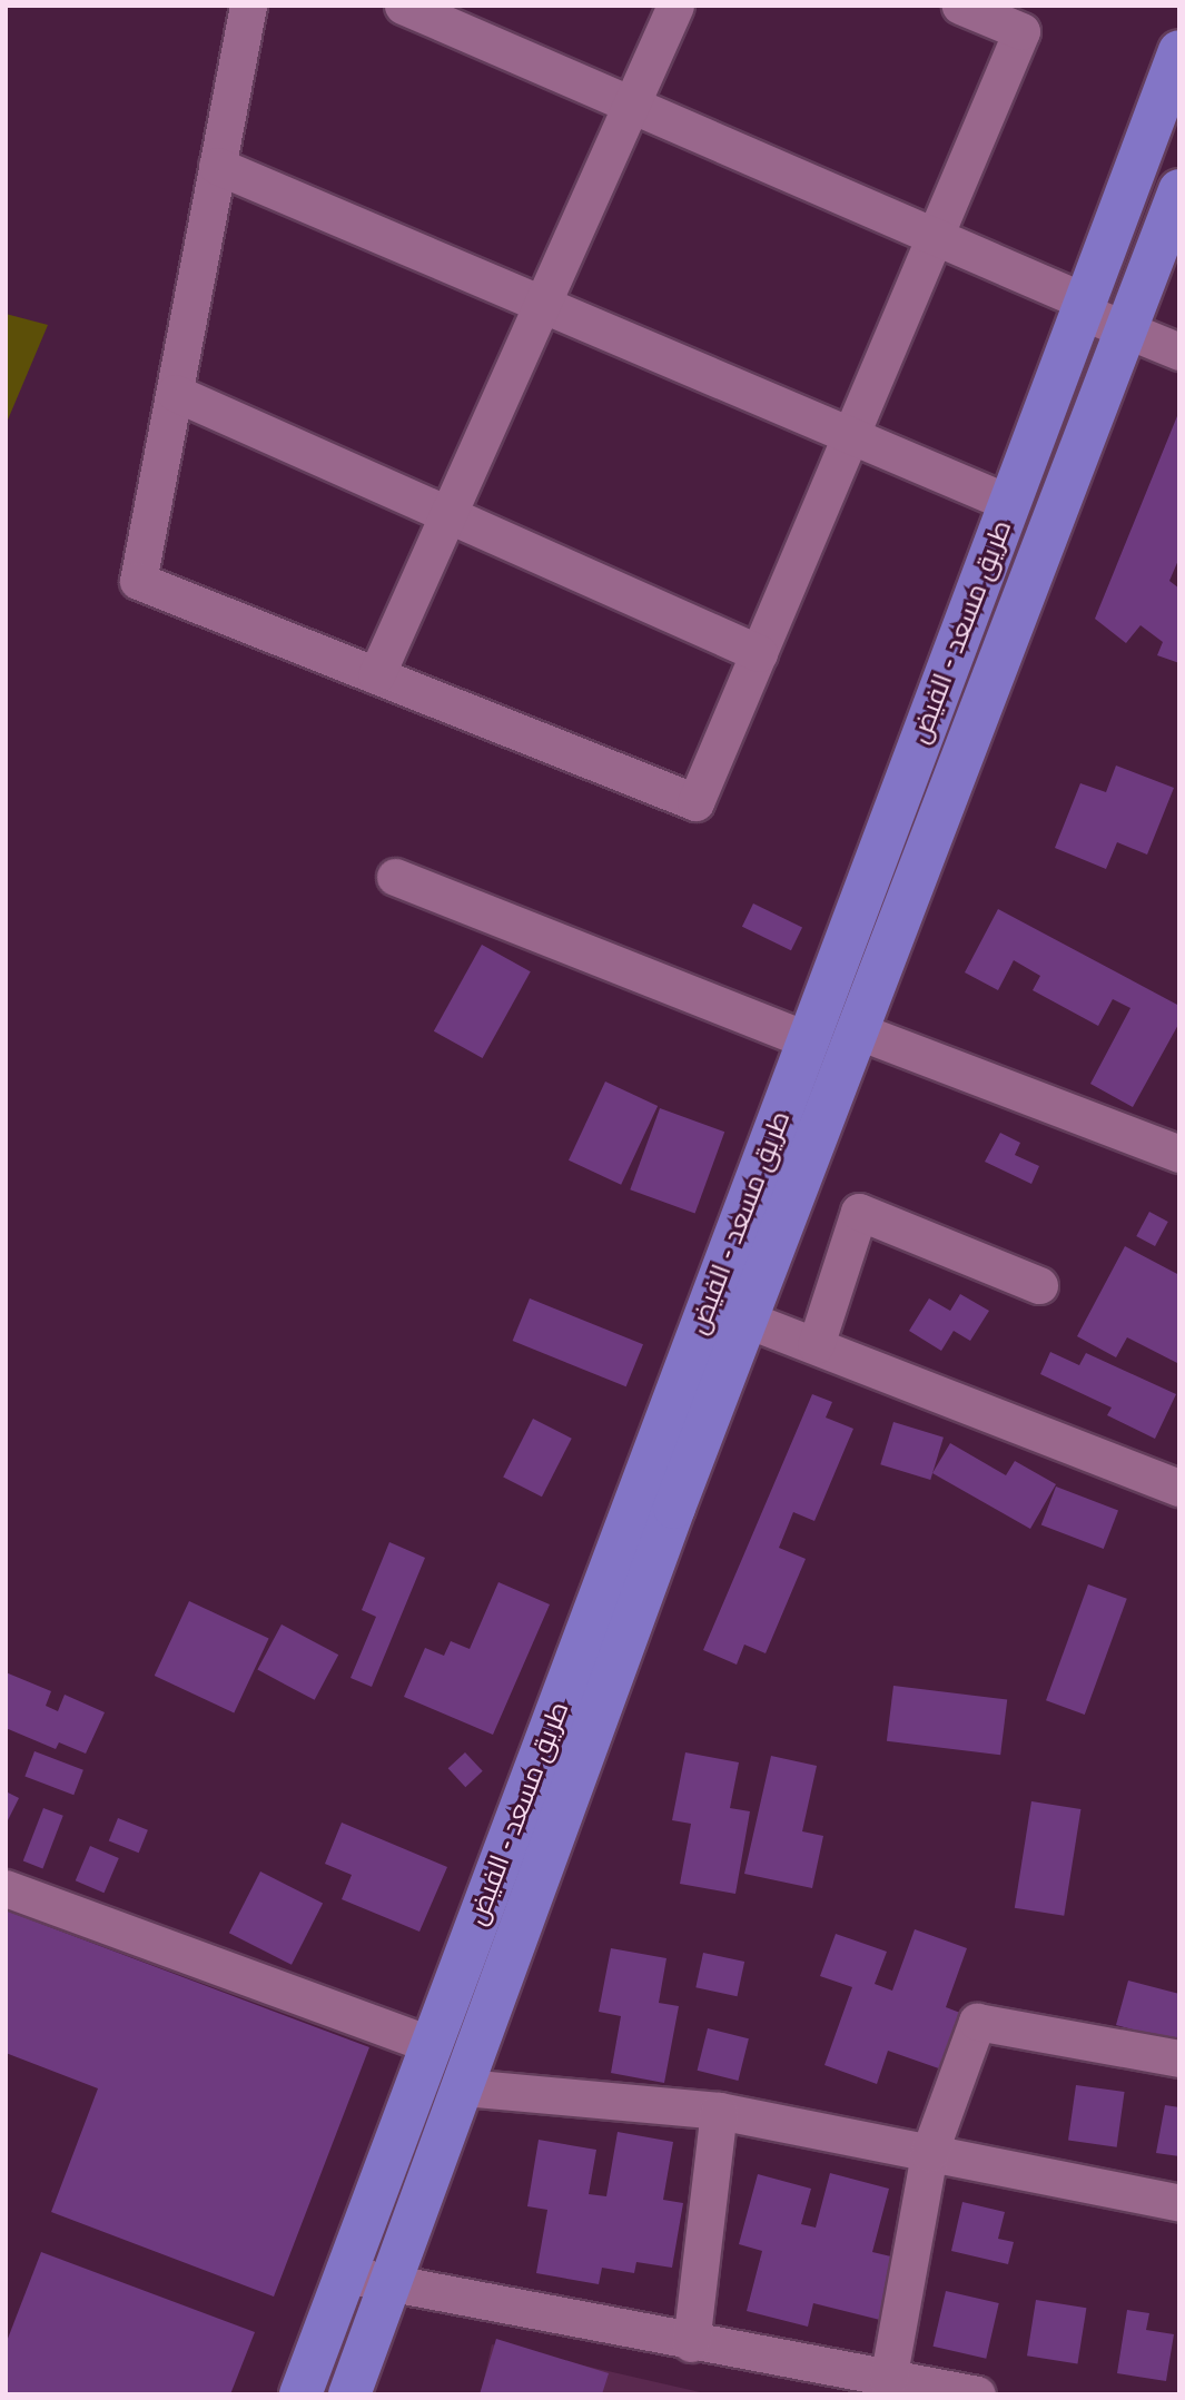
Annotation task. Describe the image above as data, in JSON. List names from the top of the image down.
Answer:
{
  "streets": {
    "main road": ["طريق مسعد - الفيض"]
  }
}
